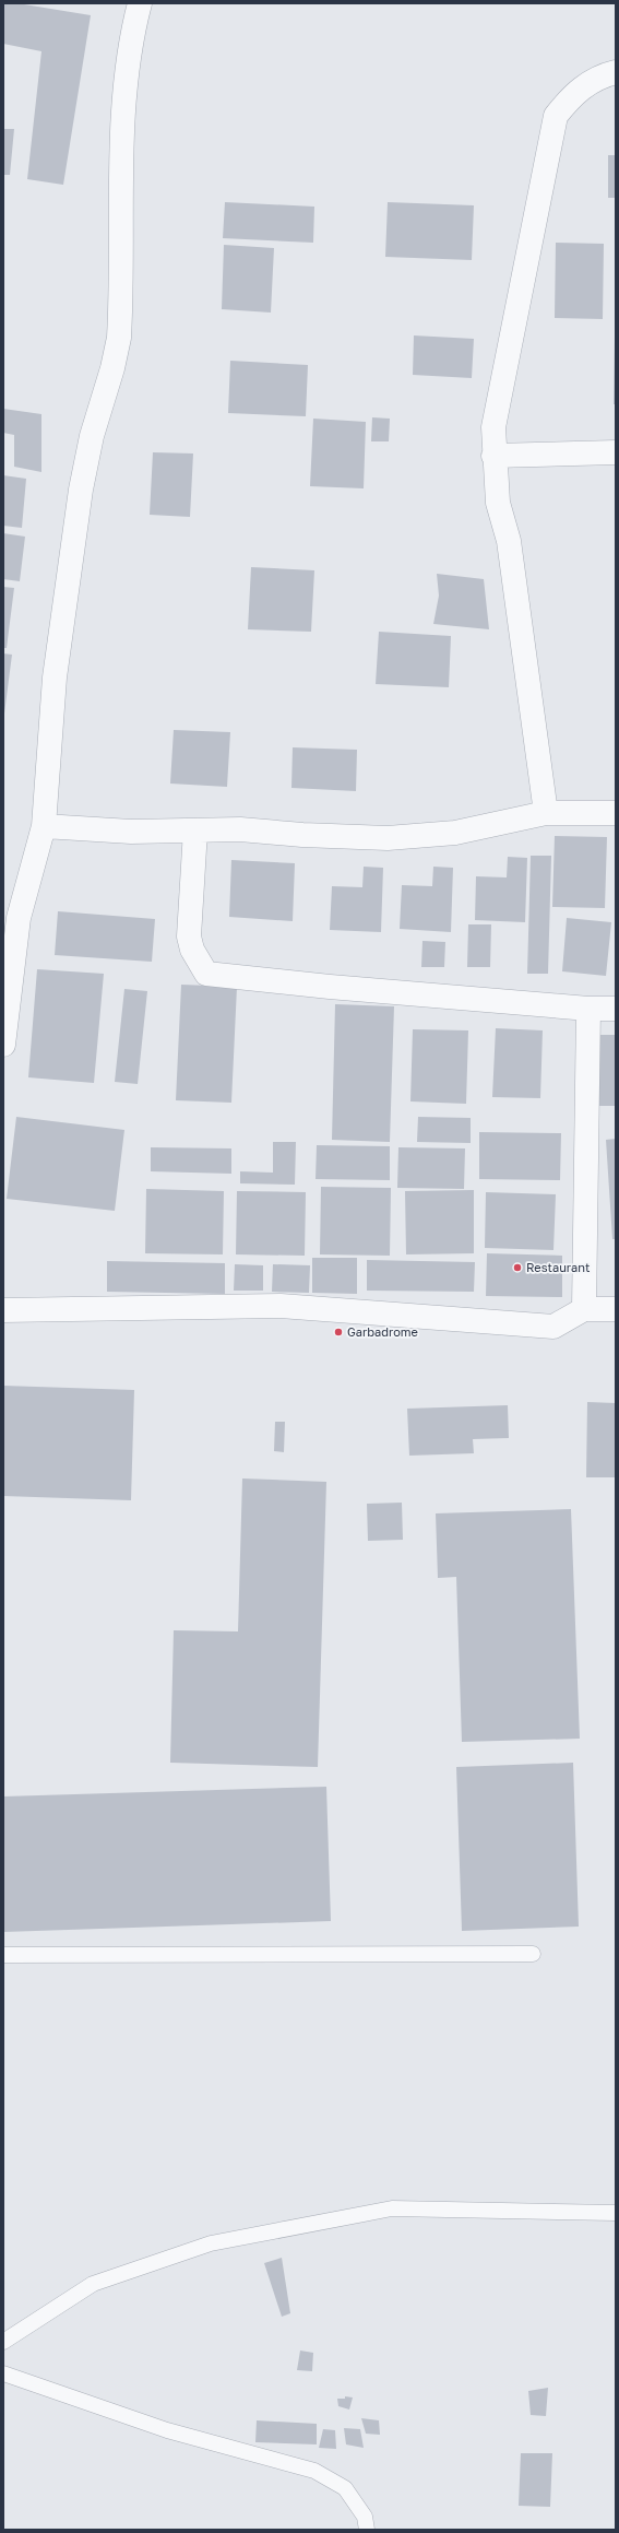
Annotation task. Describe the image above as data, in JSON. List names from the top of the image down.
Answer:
{
  "places": ["Restaurant", "Garbadrome"]
}
